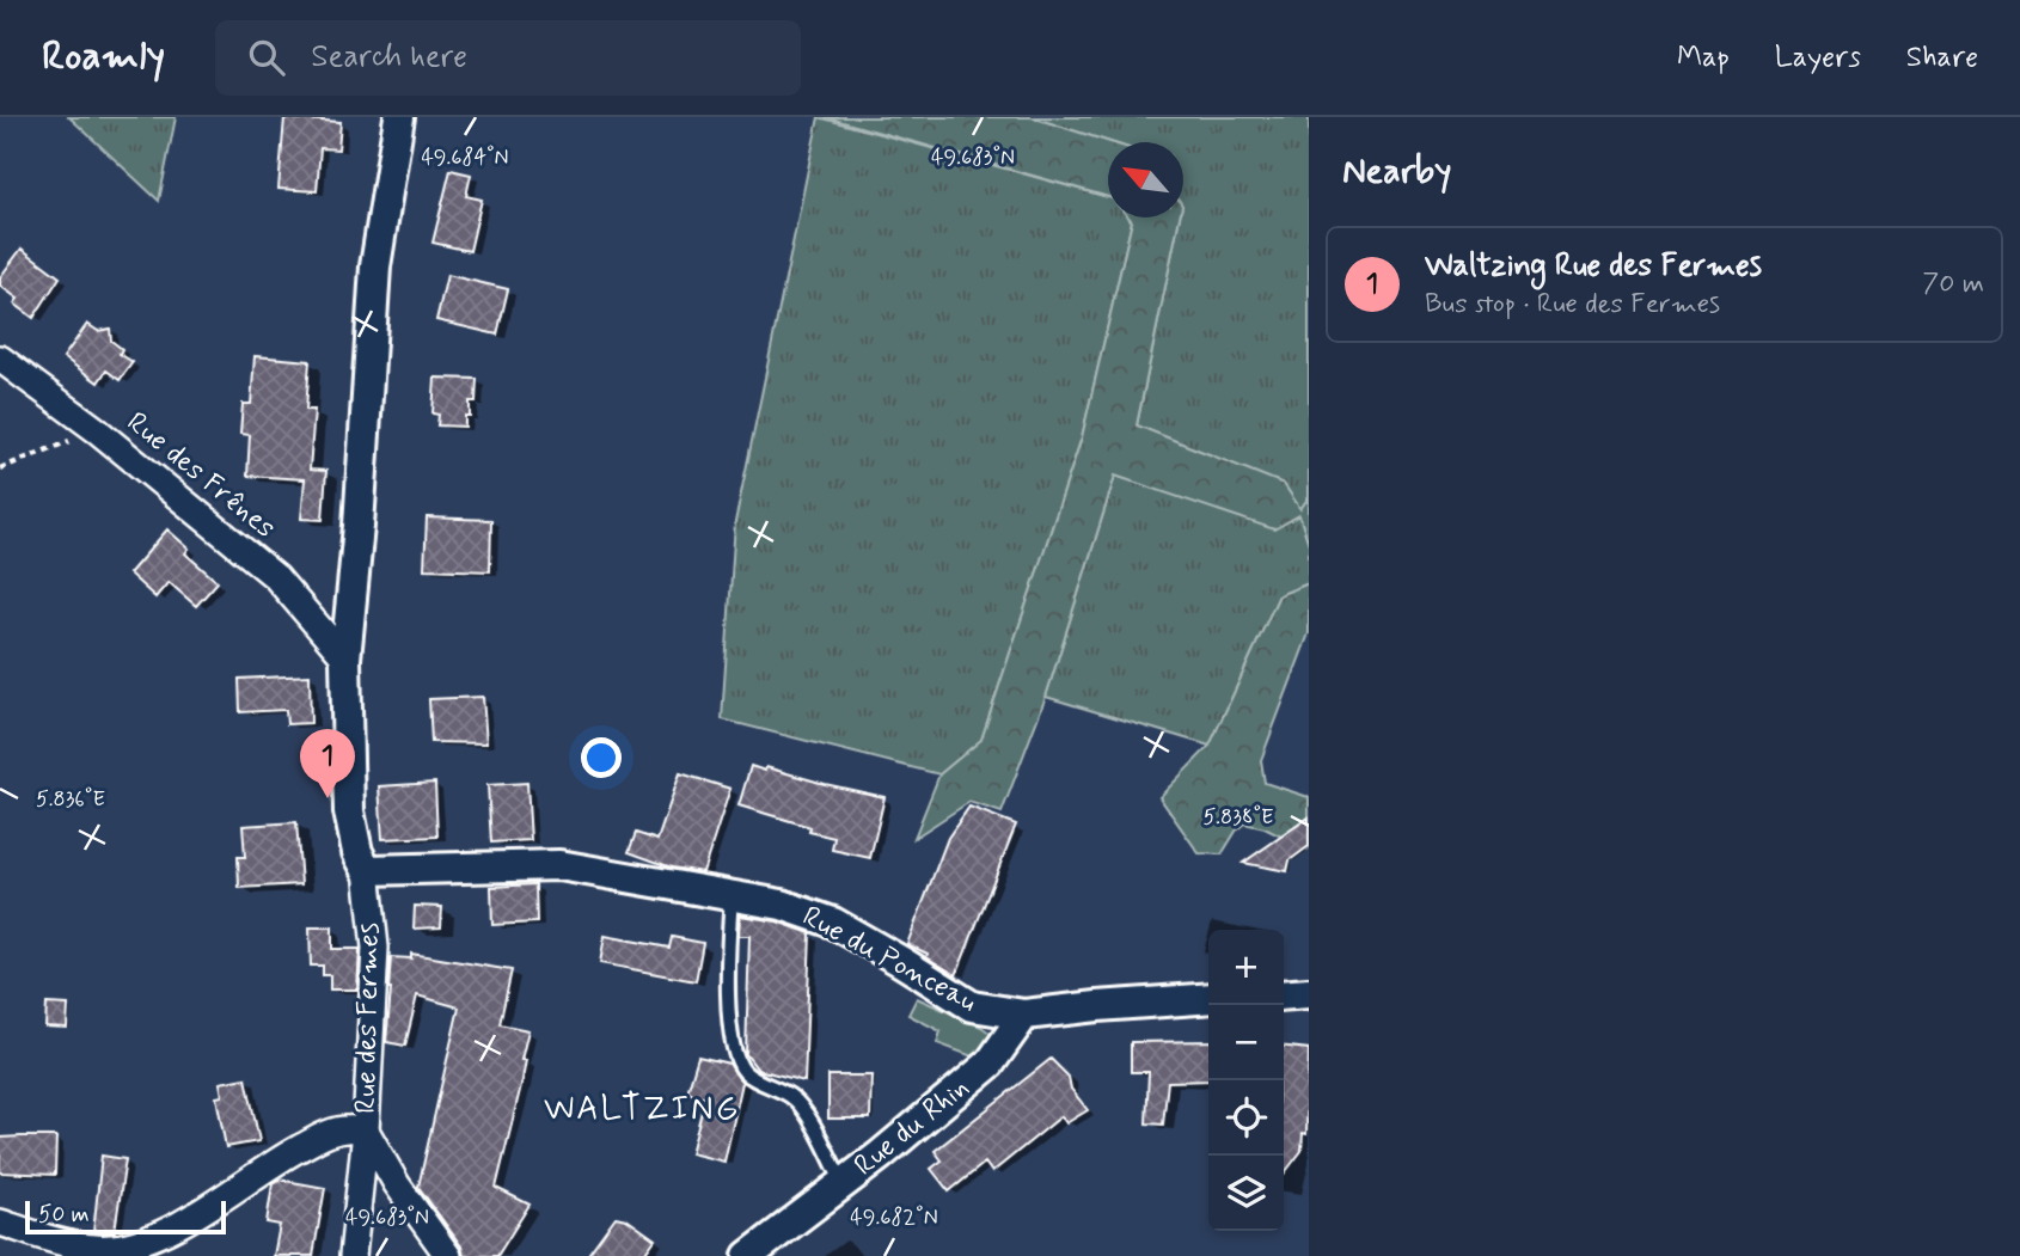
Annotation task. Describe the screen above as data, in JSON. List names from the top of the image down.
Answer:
{
  "streets": {
    "street": [
      "Rue des Frênes",
      "Rue du Ponceau",
      "Rue des Fermes",
      "Rue du Rhin"
    ]
  },
  "crossings": [
    ["Rue des Frênes", "Rue des Fermes"],
    ["Rue du Ponceau", "Rue des Fermes"],
    ["Rue du Ponceau", "Rue du Rhin"]
  ],
  "districts": ["WALTZING"],
  "scale_bar": "50 m",
  "north": "top left",
  "page": {
    "header": "Roamly",
    "search": "Search here",
    "nav": ["Map", "Layers", "Share"],
    "heading": "Nearby",
    "list": [
      {
        "mark": "1",
        "name": "Waltzing Rue des Fermes",
        "note": "Bus stop · Rue des Fermes",
        "value": "70 m"
      }
    ],
    "pins": "1",
    "map_buttons": ["+", "−"],
    "scale": "50 m"
  },
  "coordinates": [
    "49.684°N",
    "49.683°N",
    "5.836°E",
    "5.838°E",
    "49.682°N"
  ]
}
